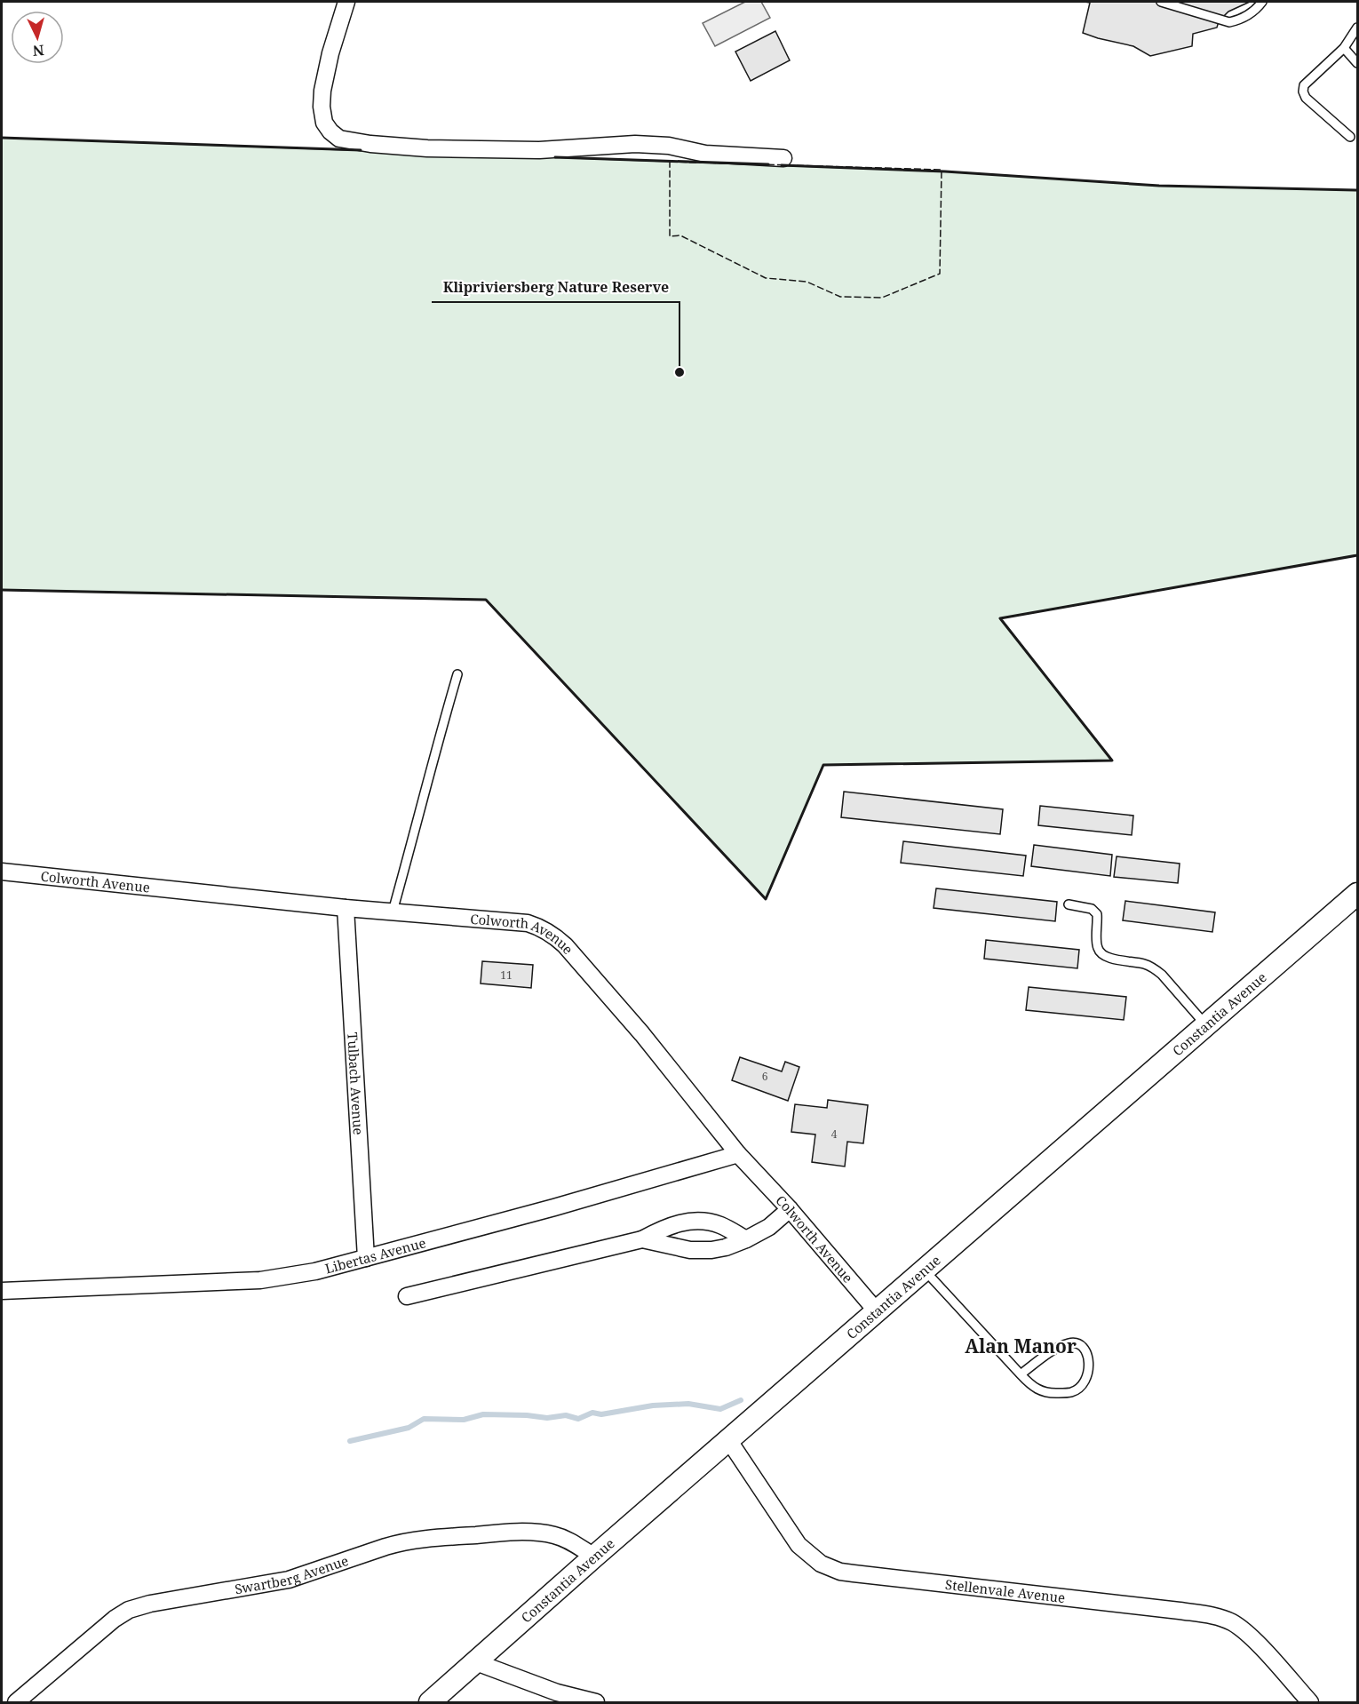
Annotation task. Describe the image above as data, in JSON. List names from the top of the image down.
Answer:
{
  "streets": {
    "street": [
      "Colworth Avenue",
      "Constantia Avenue",
      "Tulbach Avenue",
      "Libertas Avenue",
      "Swartberg Avenue",
      "Stellenvale Avenue"
    ]
  },
  "crossings": [
    ["Colworth Avenue", "Constantia Avenue"],
    ["Colworth Avenue", "Tulbach Avenue"],
    ["Colworth Avenue", "Libertas Avenue"],
    ["Constantia Avenue", "Swartberg Avenue"],
    ["Constantia Avenue", "Stellenvale Avenue"],
    ["Tulbach Avenue", "Libertas Avenue"]
  ],
  "districts": ["Alan Manor"],
  "places": ["Klipriviersberg Nature Reserve"],
  "house_numbers": ["11", "6", "4"],
  "north": "bottom"
}
